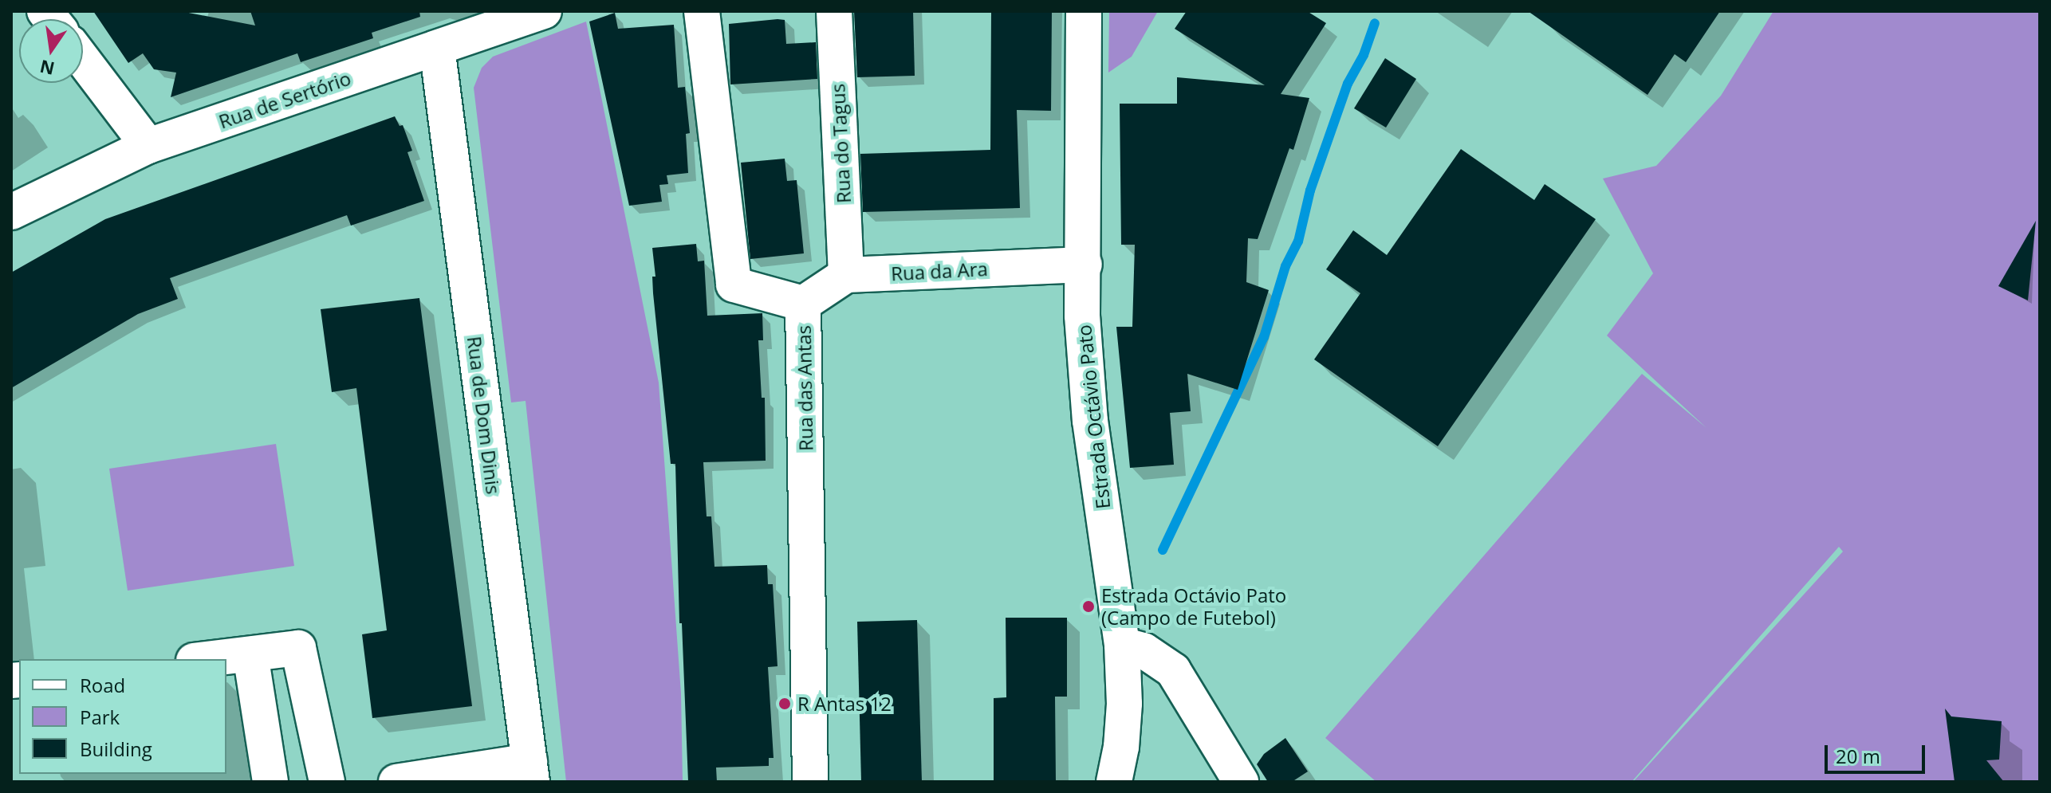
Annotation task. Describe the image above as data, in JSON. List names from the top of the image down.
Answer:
{
  "streets": {
    "street": [
      "Rua de Sertório",
      "Rua do Tagus",
      "Rua da Ara",
      "Rua das Antas",
      "Rua de Dom Dinis",
      "Estrada Octávio Pato"
    ]
  },
  "crossings": [
    ["Rua de Sertório", "Rua de Dom Dinis"],
    ["Rua do Tagus", "Rua da Ara"],
    ["Rua da Ara", "Estrada Octávio Pato"]
  ],
  "places": ["Estrada Octávio Pato (Campo de Futebol)", "R Antas 12"],
  "legend": ["Road", "Park", "Building"],
  "scale_bar": "20 m",
  "north": "bottom"
}
